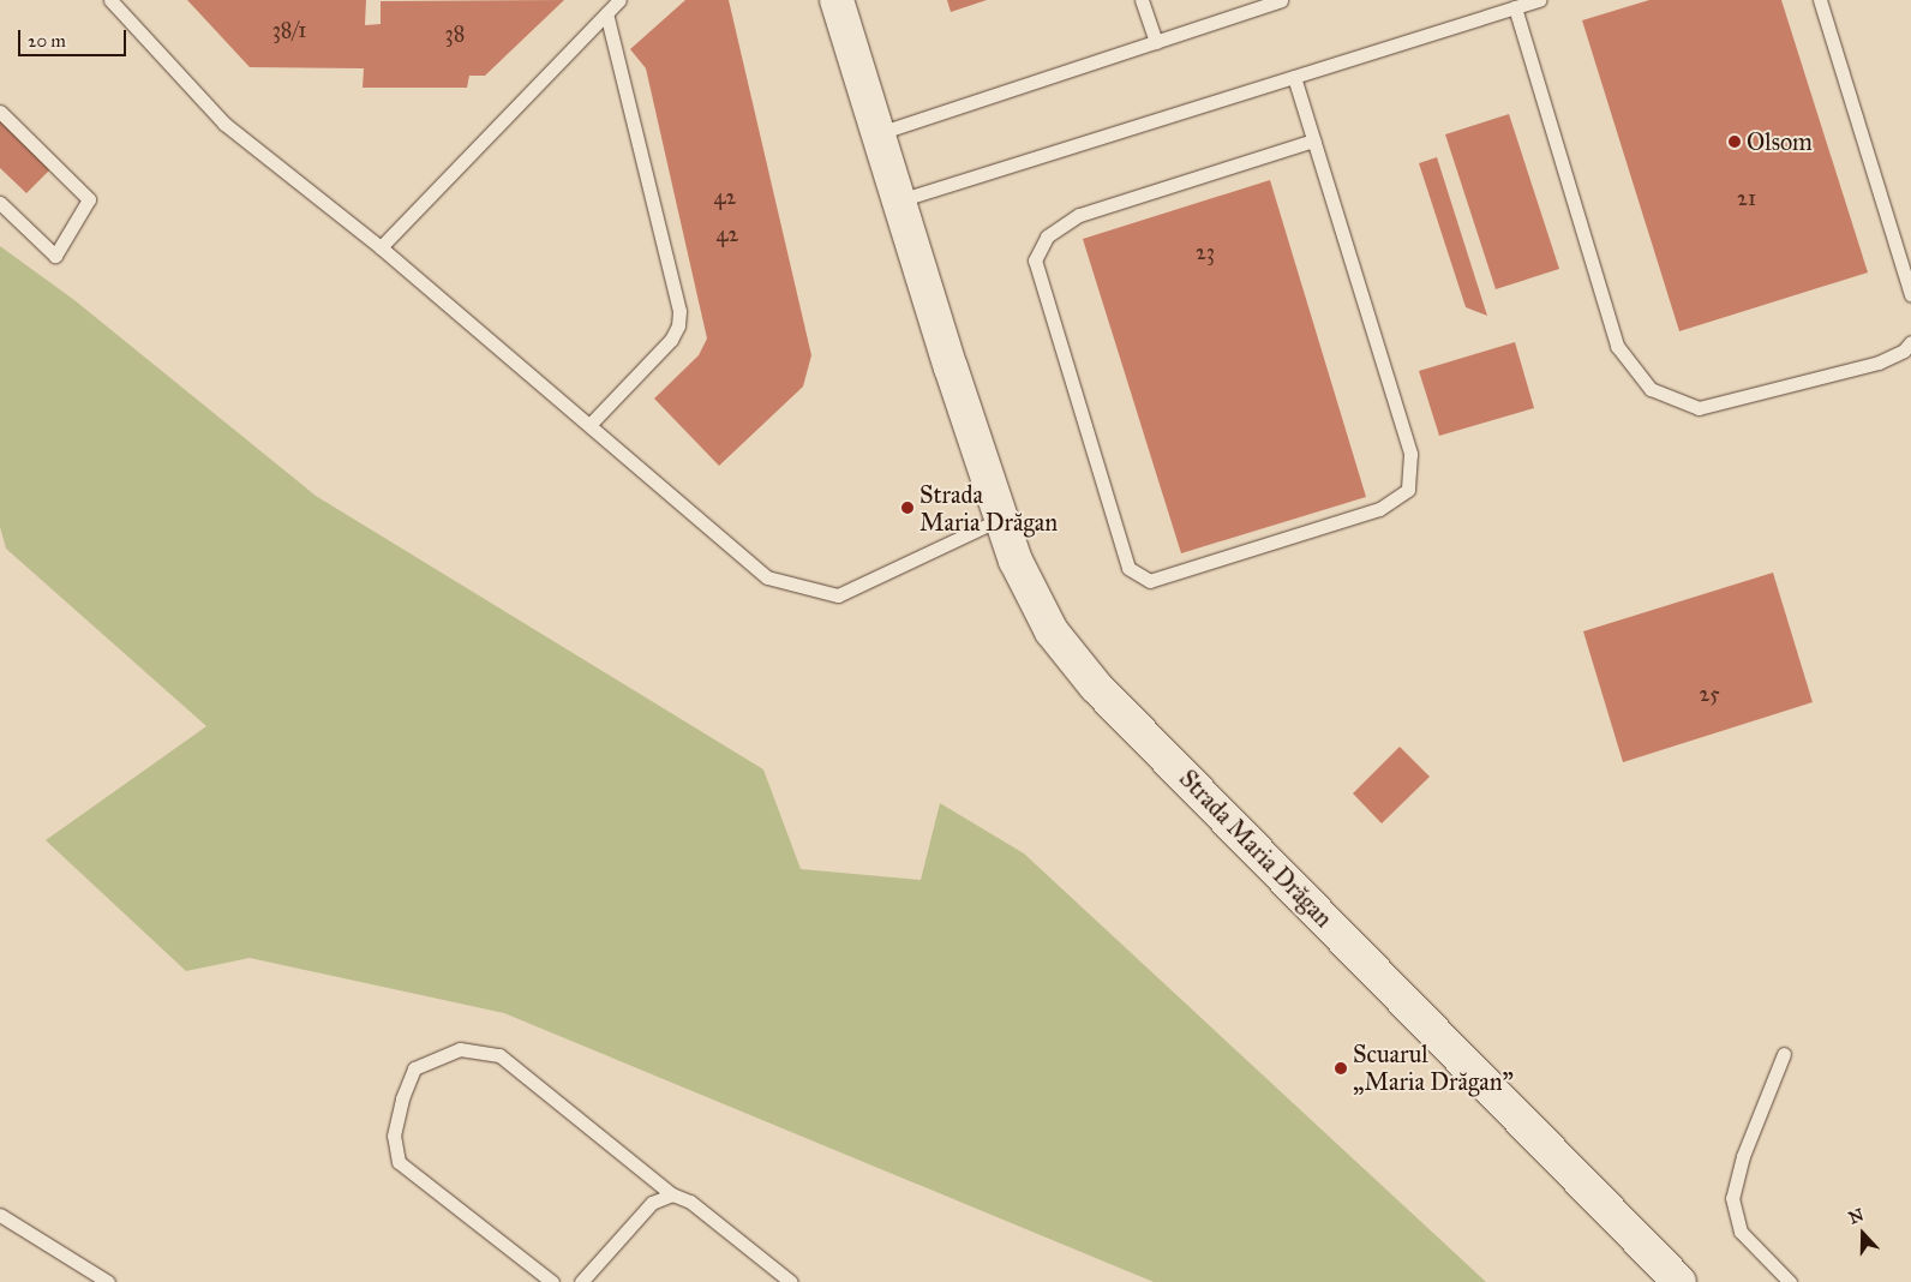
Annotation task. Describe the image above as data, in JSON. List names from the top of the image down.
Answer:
{
  "streets": {
    "main road": ["Strada Maria Drăgan"]
  },
  "places": ["Olsom", "Strada Maria Drăgan", "Scuarul „Maria Drăgan”"],
  "house_numbers": [
    "38/1",
    "38",
    "42",
    "21",
    "42",
    "23",
    "25"
  ],
  "scale_bar": "20 m",
  "north": "top"
}
